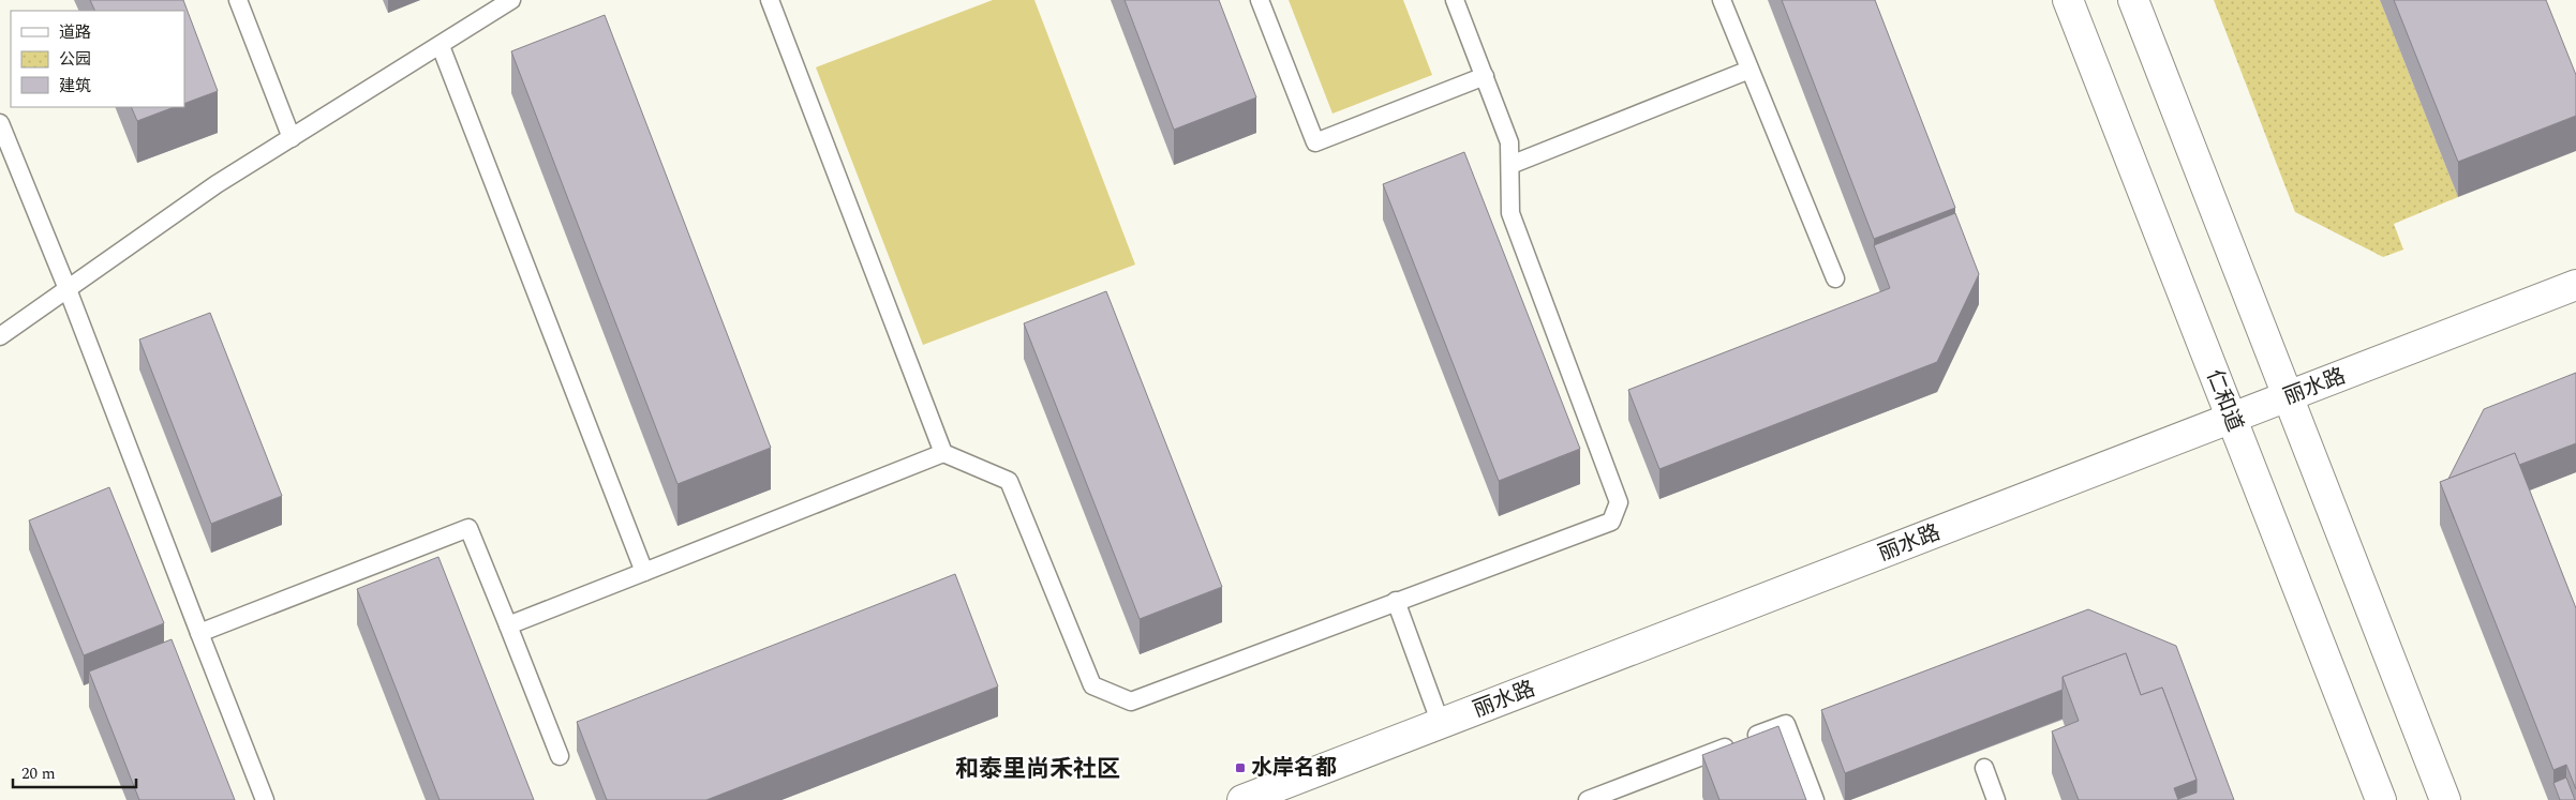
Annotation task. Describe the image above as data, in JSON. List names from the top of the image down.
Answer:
{
  "streets": {
    "main road": ["丽水路", "仁和道"]
  },
  "crossings": [
    ["丽水路", "仁和道"]
  ],
  "districts": ["和泰里尚禾社区"],
  "places": {
    "transit": ["水岸名都"]
  },
  "legend": ["道路", "公园", "建筑"],
  "scale_bar": "20 m"
}
